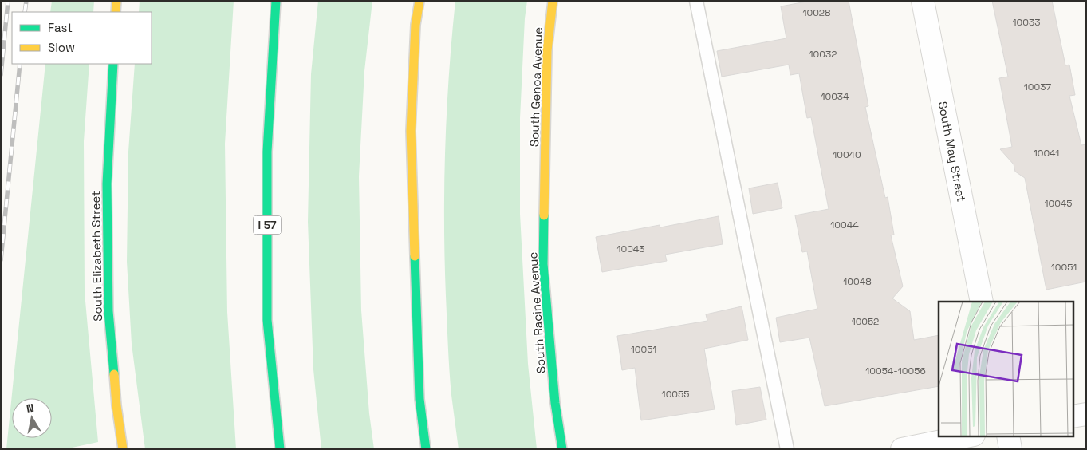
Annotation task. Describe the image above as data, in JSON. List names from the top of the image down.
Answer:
{
  "streets": {
    "main road": [
      "South Genoa Avenue",
      "I 57",
      "South Elizabeth Street",
      "South Racine Avenue"
    ],
    "street": ["South May Street"]
  },
  "crossings": [
    ["South Genoa Avenue", "South Racine Avenue"]
  ],
  "house_numbers": [
    "10028",
    "10033",
    "10032",
    "10037",
    "10034",
    "10041",
    "10040",
    "10045",
    "10044",
    "10043",
    "10051",
    "10048",
    "10052",
    "10051",
    "10054-10056",
    "10055"
  ],
  "legend": ["Fast", "Slow"],
  "north": "top"
}
